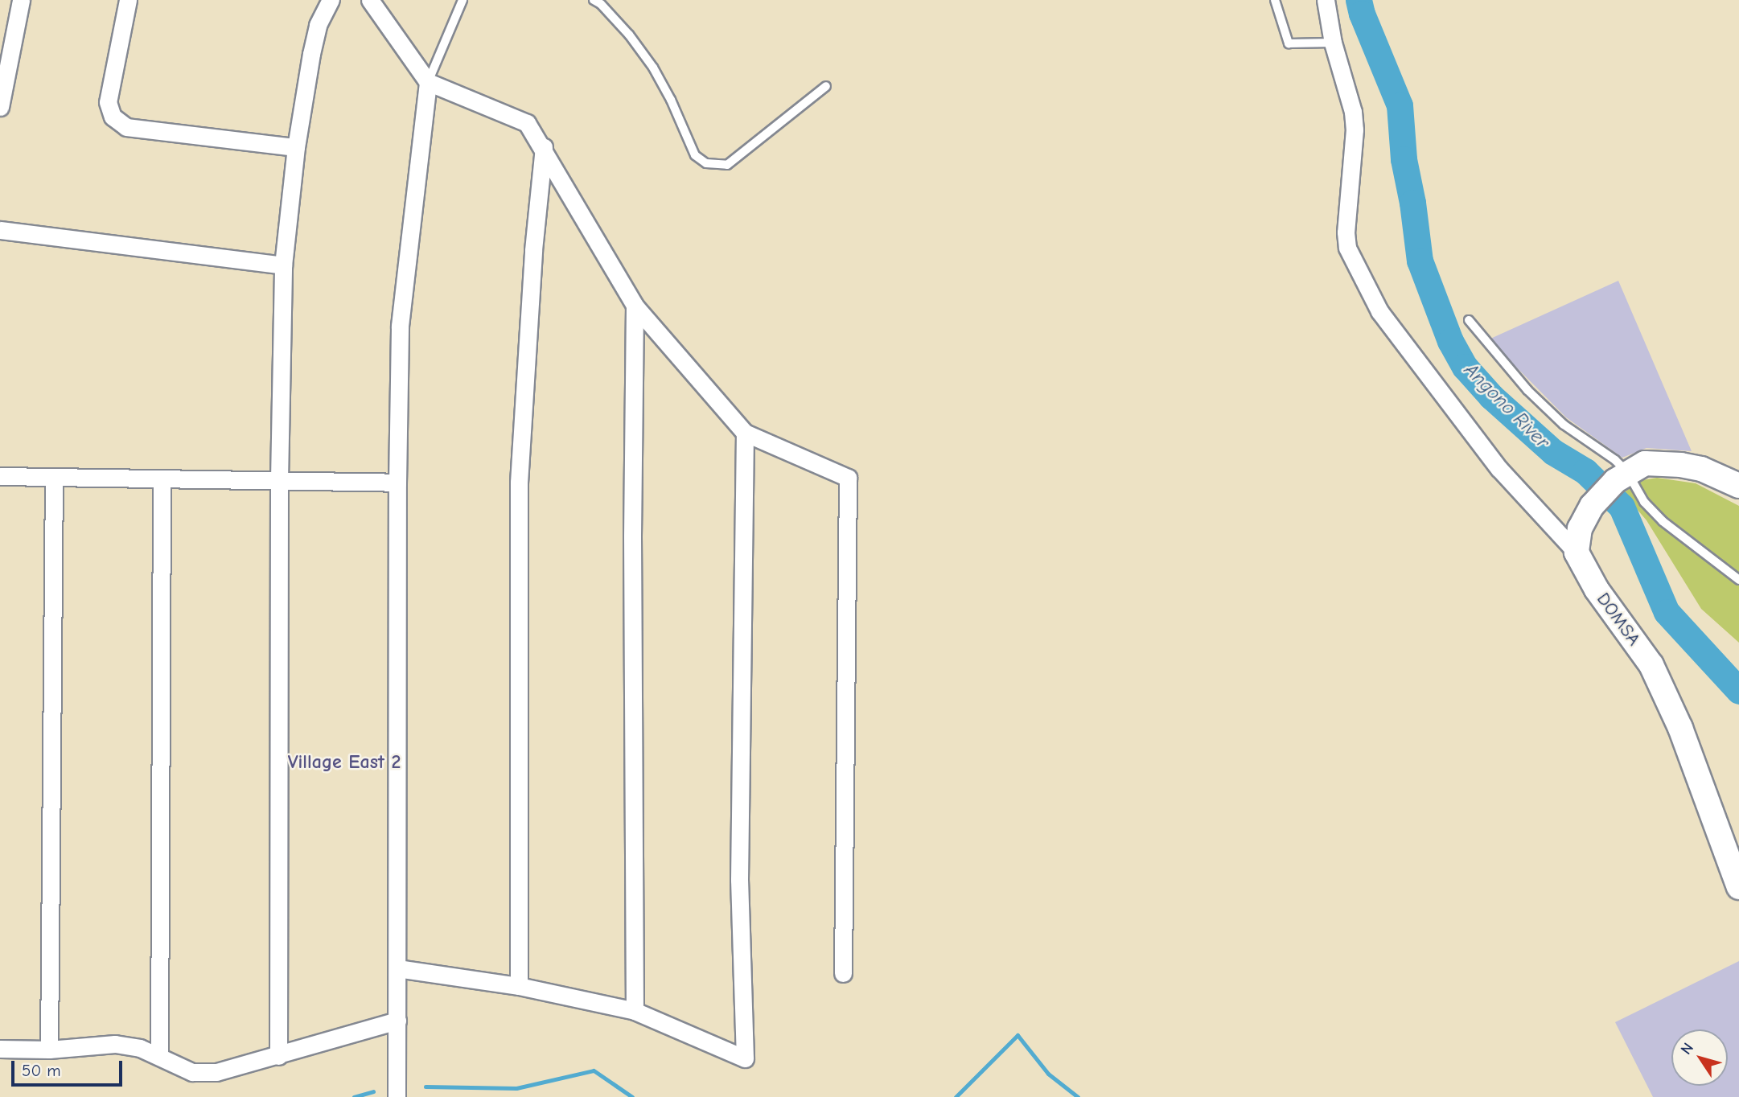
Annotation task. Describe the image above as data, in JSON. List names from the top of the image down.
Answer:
{
  "streets": {
    "main road": ["DOMSA"]
  },
  "districts": ["Village East 2"],
  "water": ["Angono River"],
  "scale_bar": "50 m",
  "north": "top left"
}
